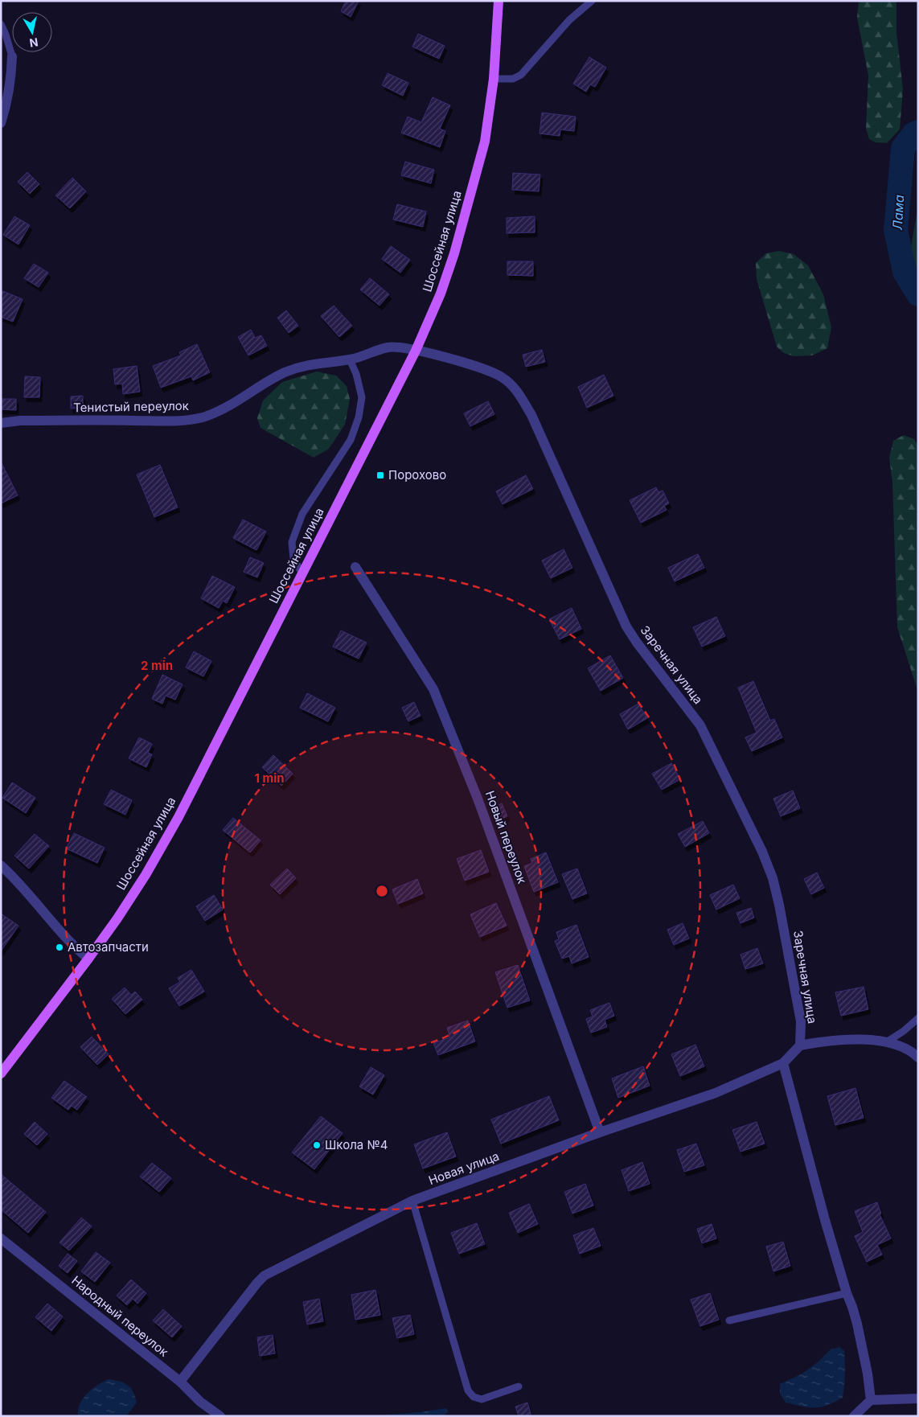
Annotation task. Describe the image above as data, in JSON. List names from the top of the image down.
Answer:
{
  "streets": {
    "main road": ["Шоссейная улица"],
    "street": [
      "Тенистый переулок",
      "Заречная улица",
      "Новый переулок",
      "Новая улица",
      "Народный переулок"
    ]
  },
  "crossings": [
    ["Шоссейная улица", "Тенистый переулок"],
    ["Шоссейная улица", "Заречная улица"],
    ["Тенистый переулок", "Заречная улица"],
    ["Заречная улица", "Новая улица"],
    ["Новый переулок", "Новая улица"],
    ["Новая улица", "Народный переулок"]
  ],
  "water": ["Лама"],
  "places": {
    "transit": ["Порохово"],
    "other": ["Автозапчасти", "Школа №4"]
  },
  "north": "bottom",
  "rings": ["2 min", "1 min"]
}
